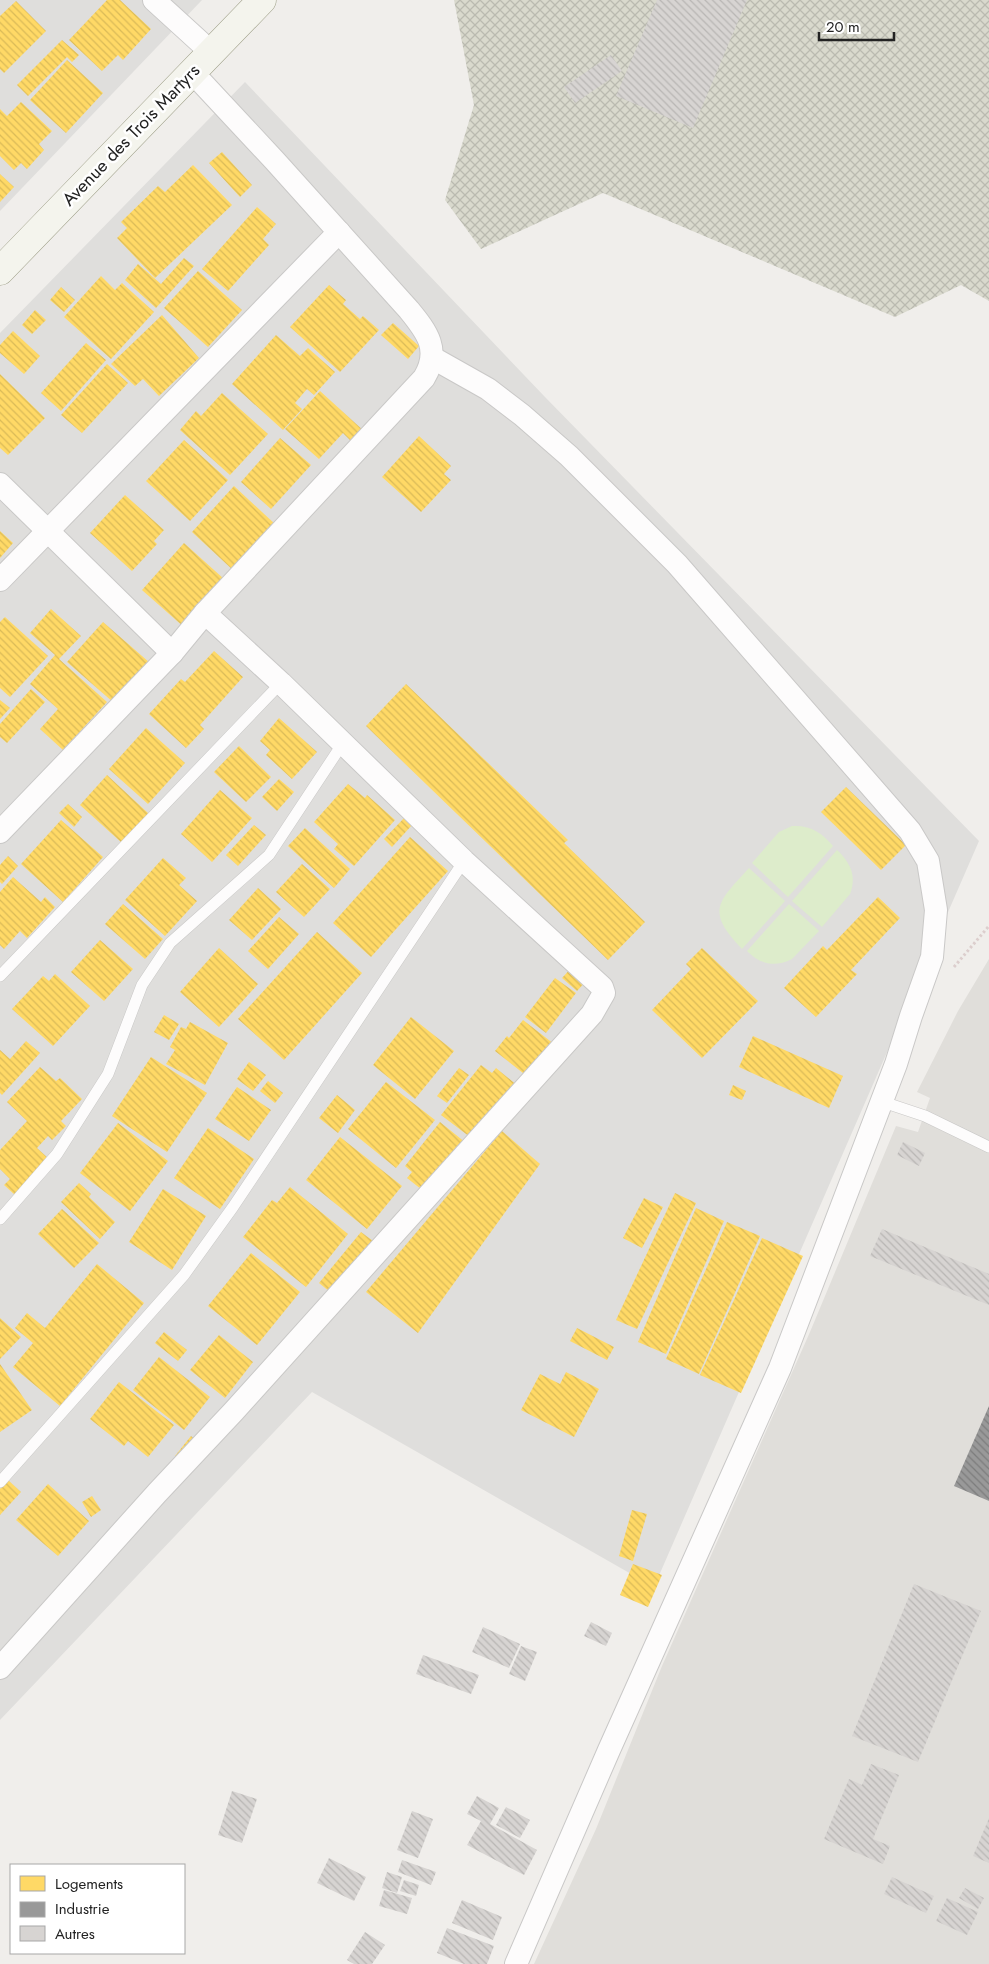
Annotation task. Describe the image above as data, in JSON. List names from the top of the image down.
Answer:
{
  "streets": {
    "main road": ["Avenue des Trois Martyrs"]
  },
  "legend": ["Logements", "Industrie", "Autres"],
  "scale_bar": "20 m"
}
